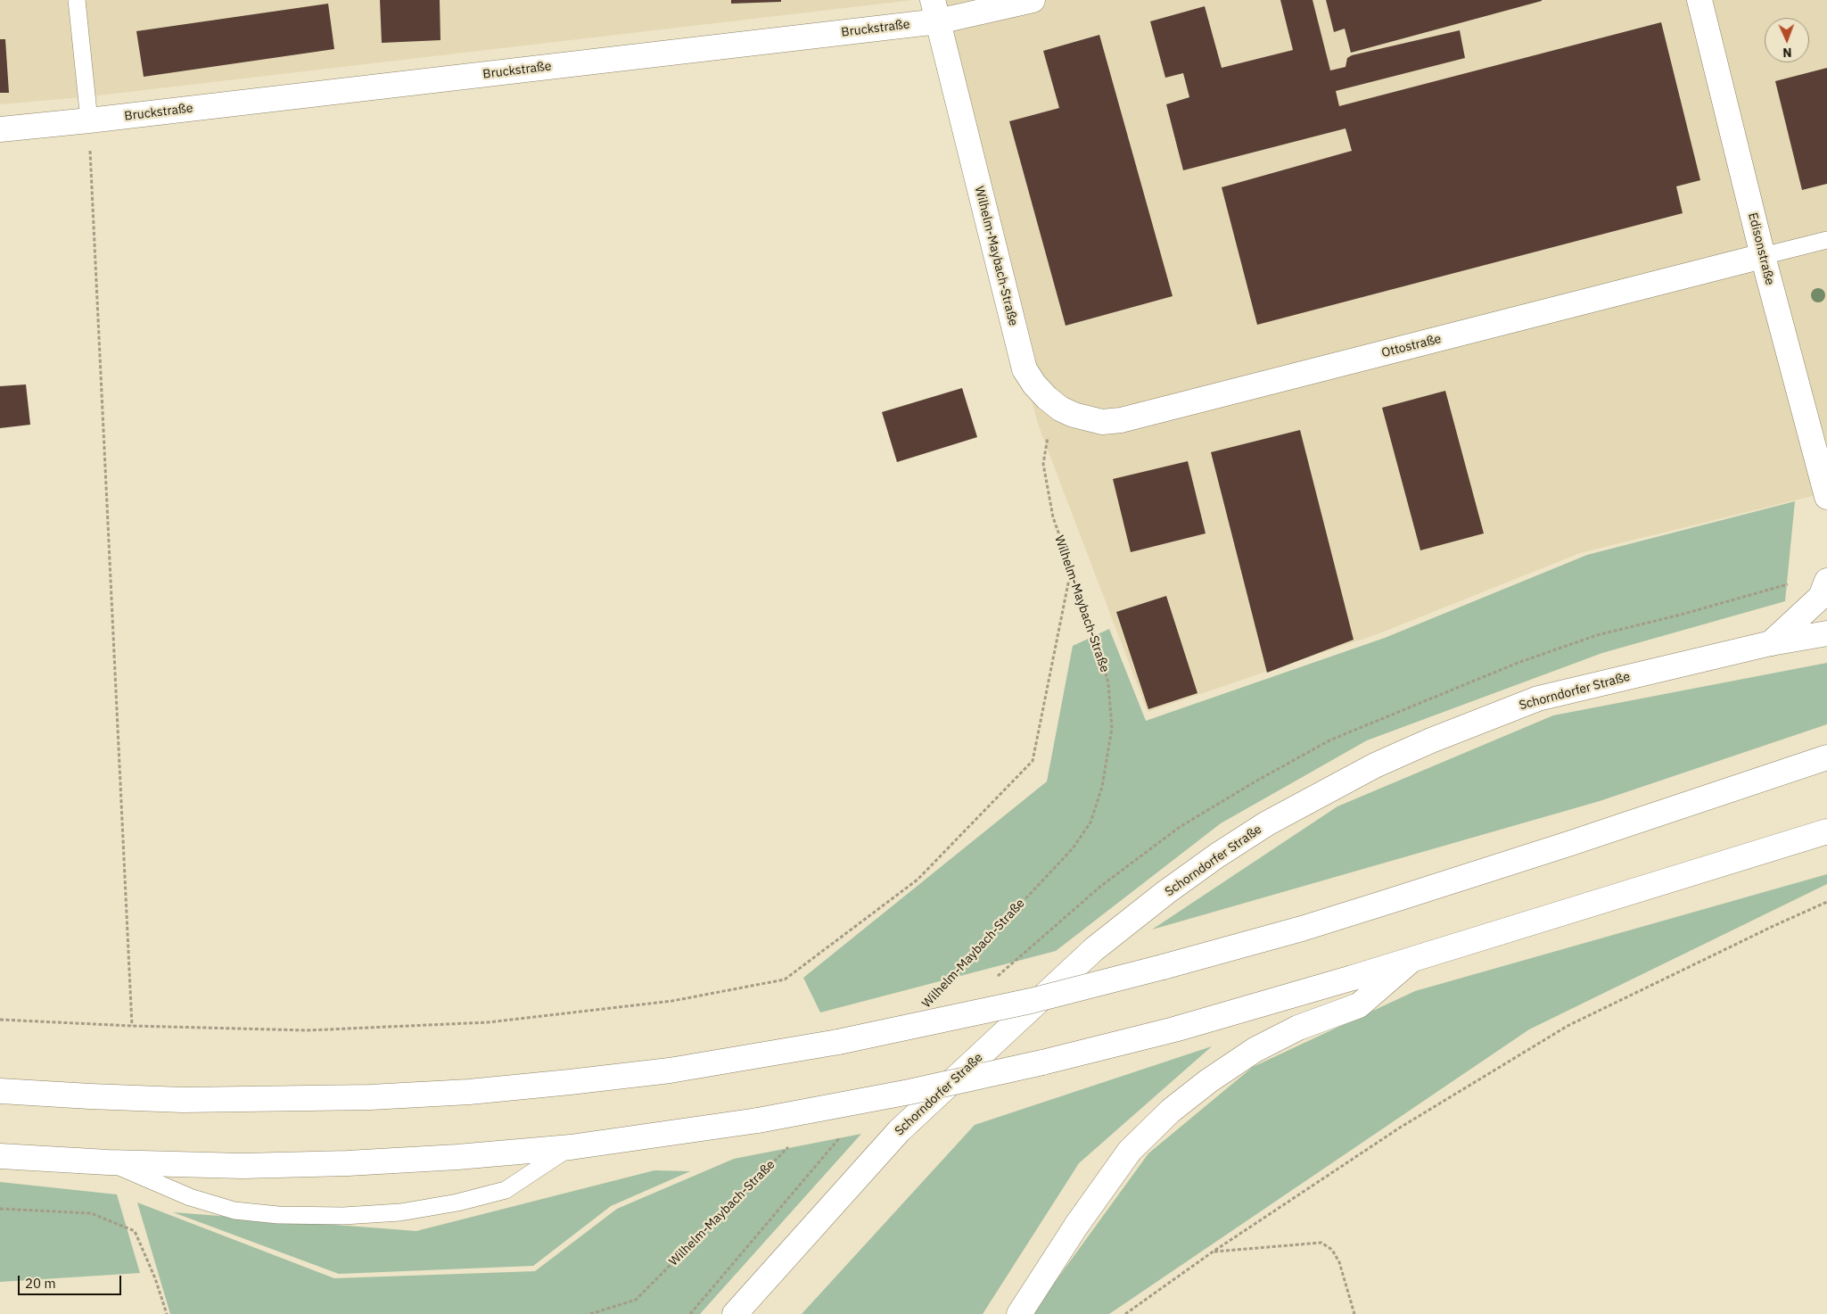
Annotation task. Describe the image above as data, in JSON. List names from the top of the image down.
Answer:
{
  "streets": {
    "main road": [
      "Bruckstraße",
      "Edisonstraße",
      "Wilhelm-Maybach-Straße",
      "Ottostraße",
      "Schorndorfer Straße"
    ]
  },
  "crossings": [
    ["Bruckstraße", "Wilhelm-Maybach-Straße"],
    ["Edisonstraße", "Ottostraße"],
    ["Wilhelm-Maybach-Straße", "Ottostraße"]
  ],
  "scale_bar": "20 m",
  "north": "bottom"
}
